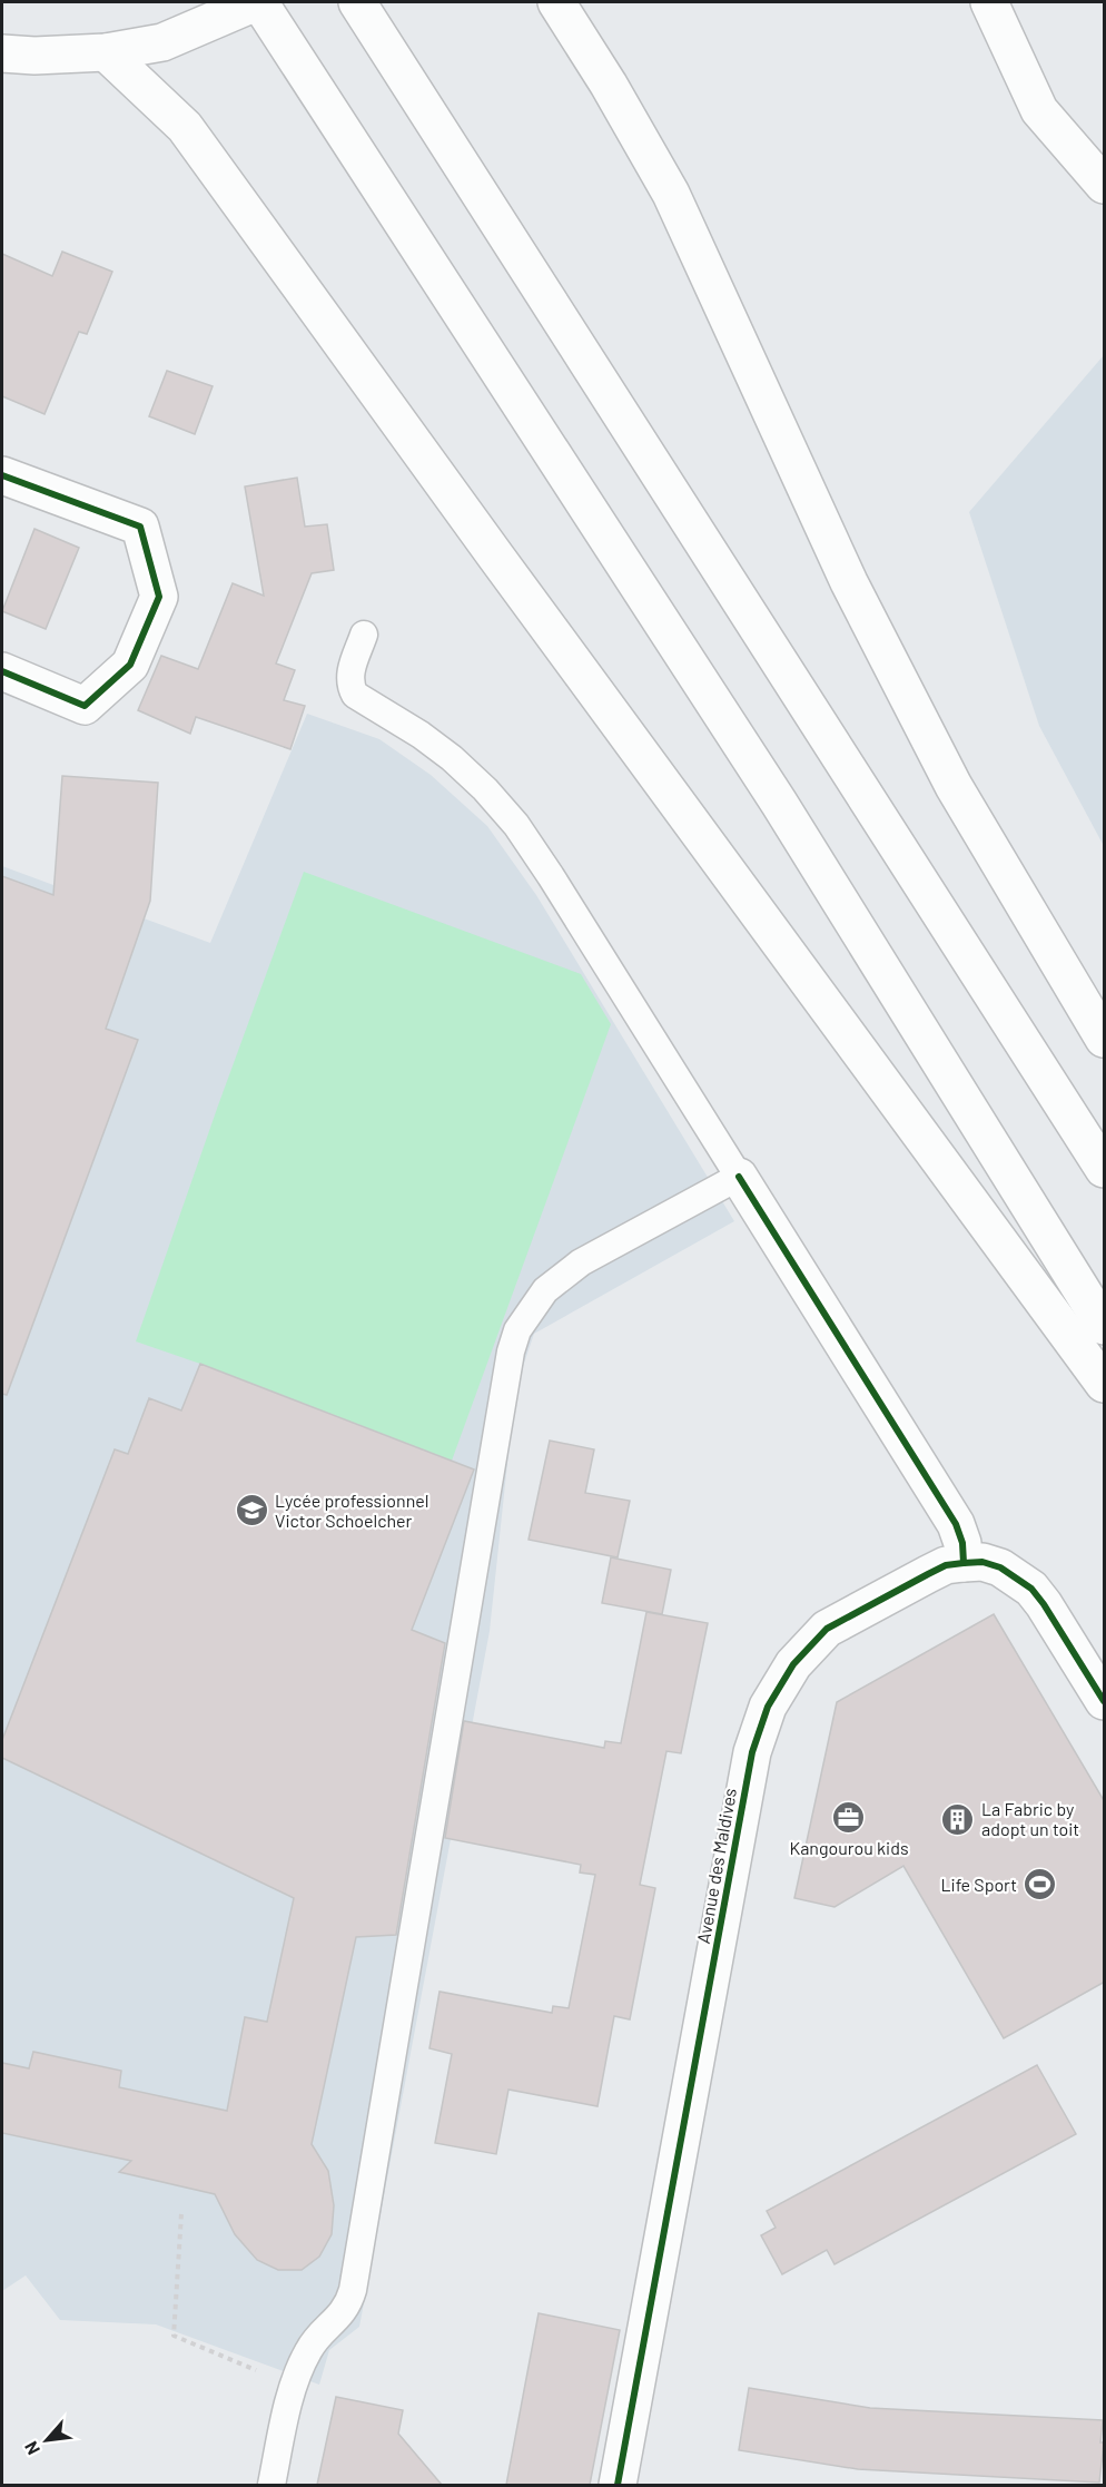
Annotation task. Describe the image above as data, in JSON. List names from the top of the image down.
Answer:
{
  "streets": {
    "main road": ["Avenue des Maldives"]
  },
  "places": {
    "school or university": ["Lycée professionnel Victor Schoelcher"],
    "office": ["Kangourou kids"],
    "building": ["La Fabric by adopt un toit"],
    "sports": ["Life Sport"]
  },
  "north": "bottom left"
}
